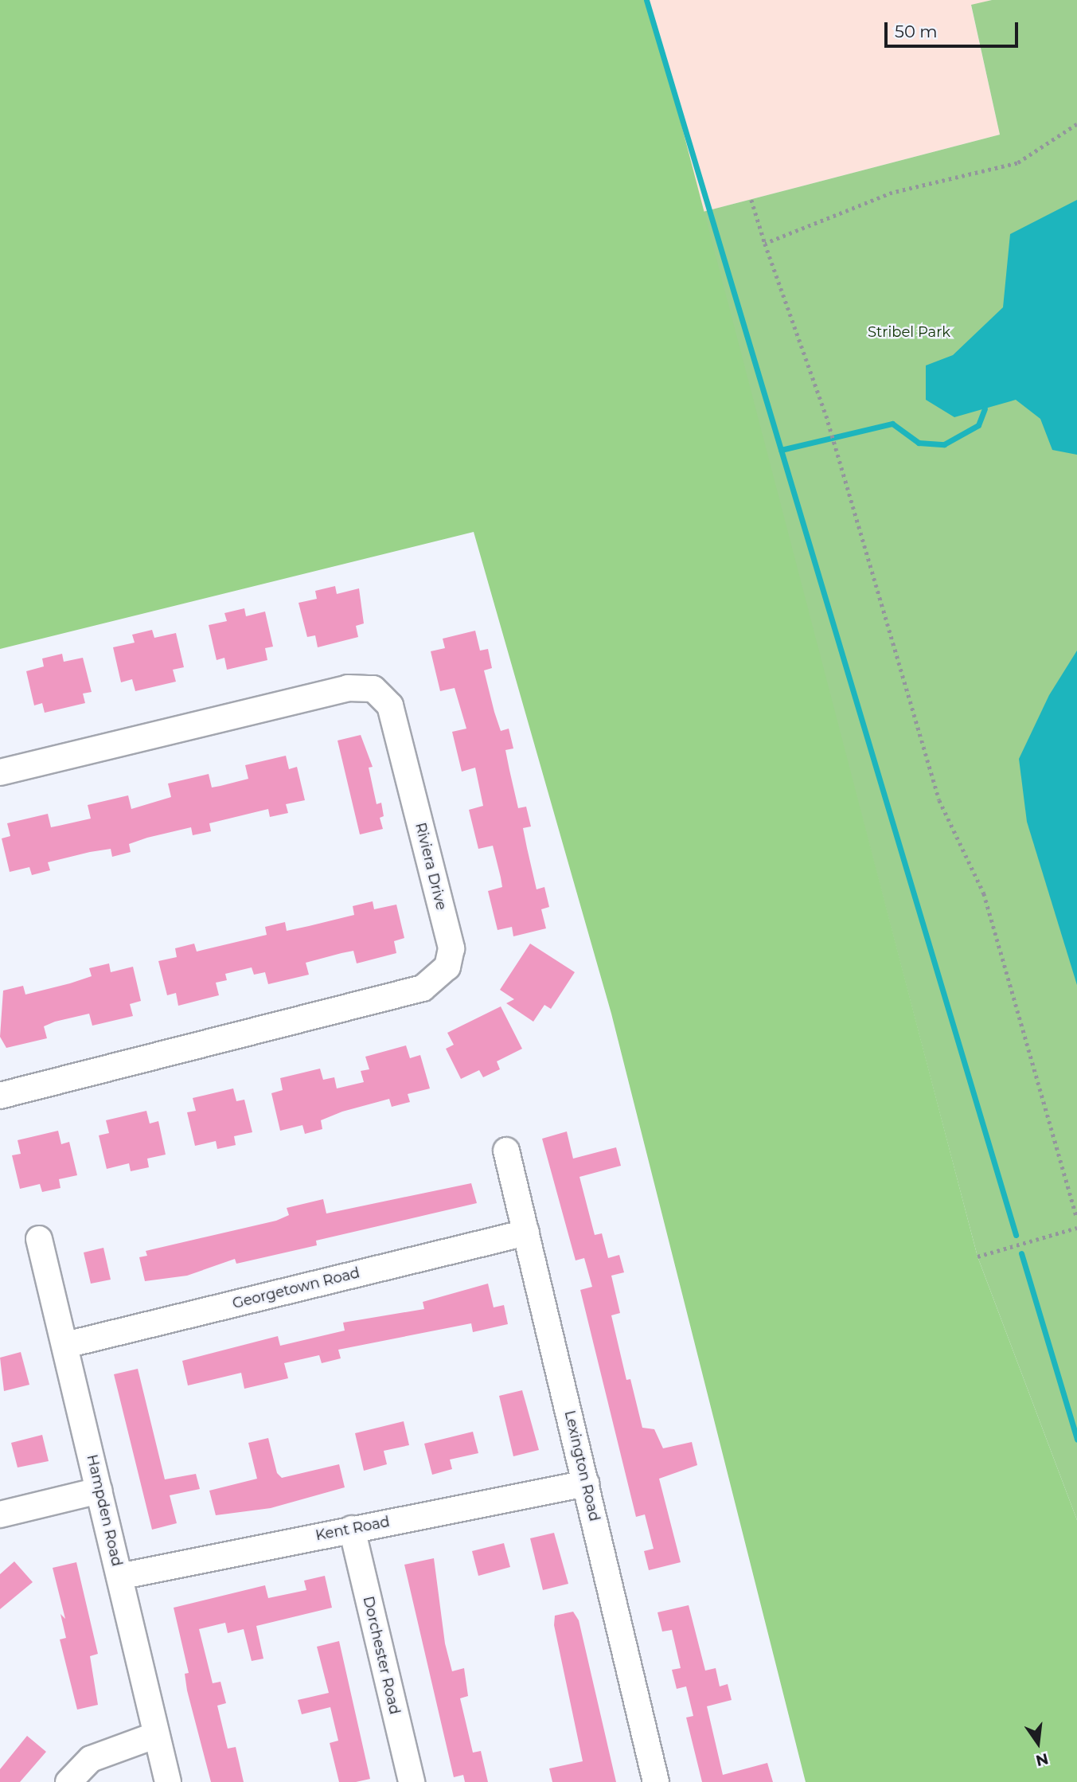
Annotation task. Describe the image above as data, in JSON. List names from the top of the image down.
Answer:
{
  "streets": {
    "street": [
      "Riviera Drive",
      "Georgetown Road",
      "Lexington Road",
      "Hampden Road",
      "Kent Road",
      "Dorchester Road"
    ]
  },
  "crossings": [
    ["Georgetown Road", "Lexington Road"],
    ["Georgetown Road", "Hampden Road"],
    ["Lexington Road", "Kent Road"],
    ["Hampden Road", "Kent Road"],
    ["Kent Road", "Dorchester Road"]
  ],
  "parks": ["Stribel Park"],
  "scale_bar": "50 m",
  "north": "bottom"
}
